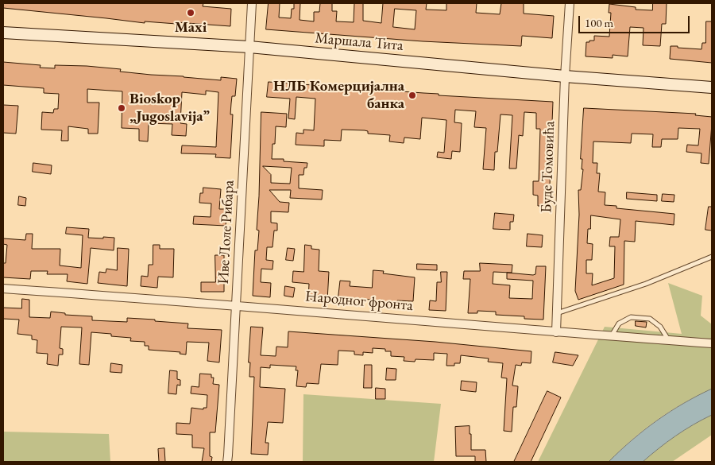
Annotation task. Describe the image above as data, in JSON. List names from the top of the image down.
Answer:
{
  "streets": {
    "street": [
      "Маршала Тита",
      "Буде Томовића",
      "Иве Лоле Рибара",
      "Народног фронта"
    ]
  },
  "crossings": [
    ["Маршала Тита", "Буде Томовића"],
    ["Маршала Тита", "Иве Лоле Рибара"],
    ["Буде Томовића", "Народног фронта"],
    ["Иве Лоле Рибара", "Народног фронта"]
  ],
  "places": ["Maxi", "НЛБ Комерцијална банка", "Bioskop „Jugoslavija”"],
  "scale_bar": "100 m"
}
